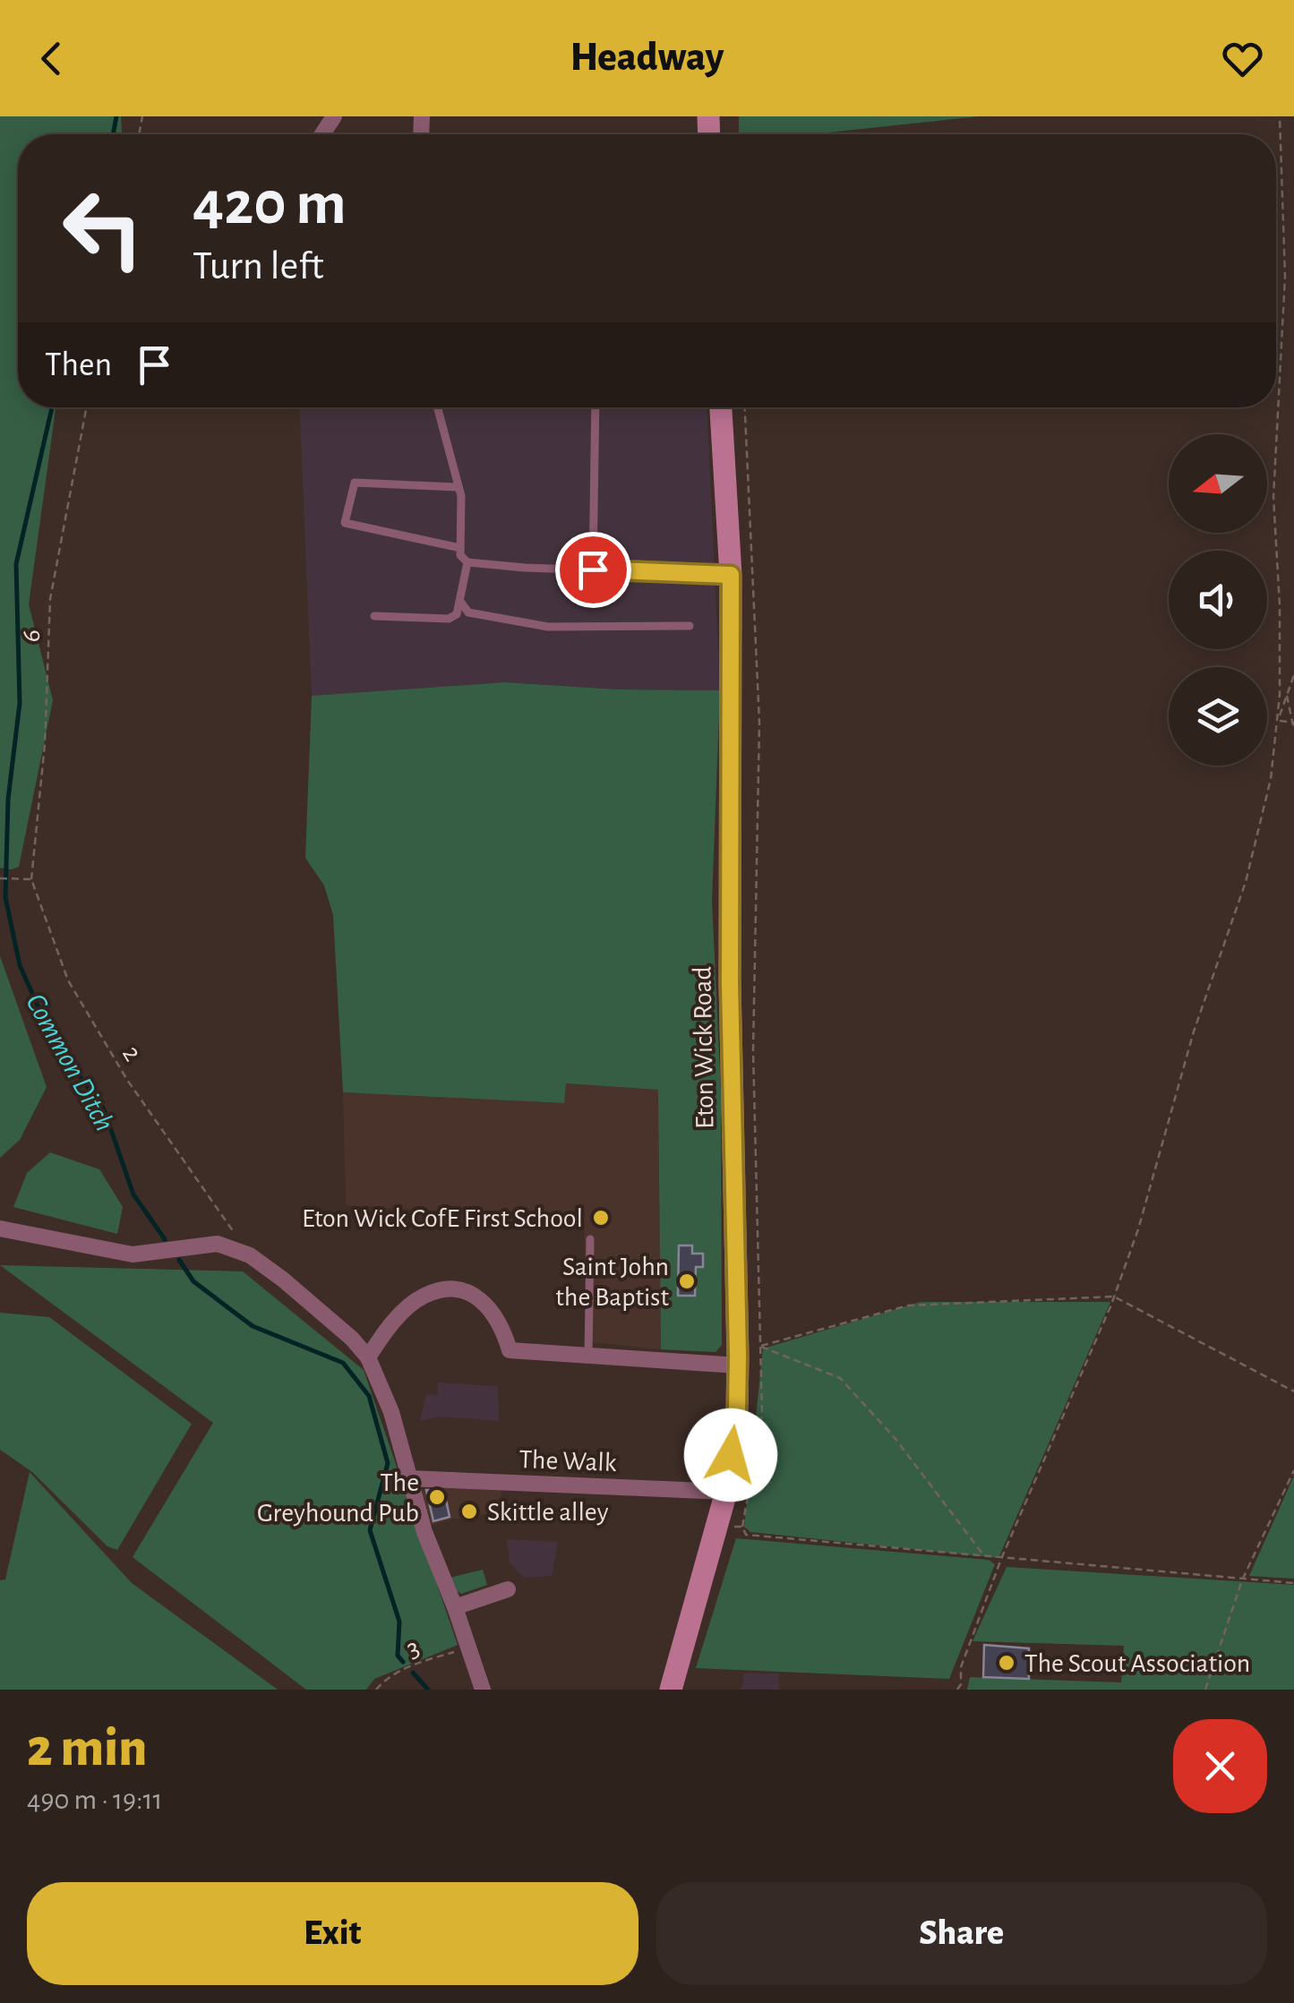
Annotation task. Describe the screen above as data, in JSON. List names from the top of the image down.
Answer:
{
  "streets": {
    "main road": ["Eton Wick Road"],
    "street": ["The Walk"],
    "path": ["6", "2", "3"]
  },
  "crossings": [
    ["6", "2"],
    ["Eton Wick Road", "The Walk"]
  ],
  "water": ["Common Ditch"],
  "places": [
    "Eton Wick CofE First School",
    "Saint John the Baptist",
    "The Greyhound Pub",
    "Skittle alley",
    "The Scout Association"
  ],
  "north": "left",
  "page": {
    "header": "Headway",
    "turn": ["420 m", "Turn left"],
    "then": "Then",
    "heading": ["2 min", "490 m · 19:11"],
    "buttons": ["Exit", "Share"]
  }
}
